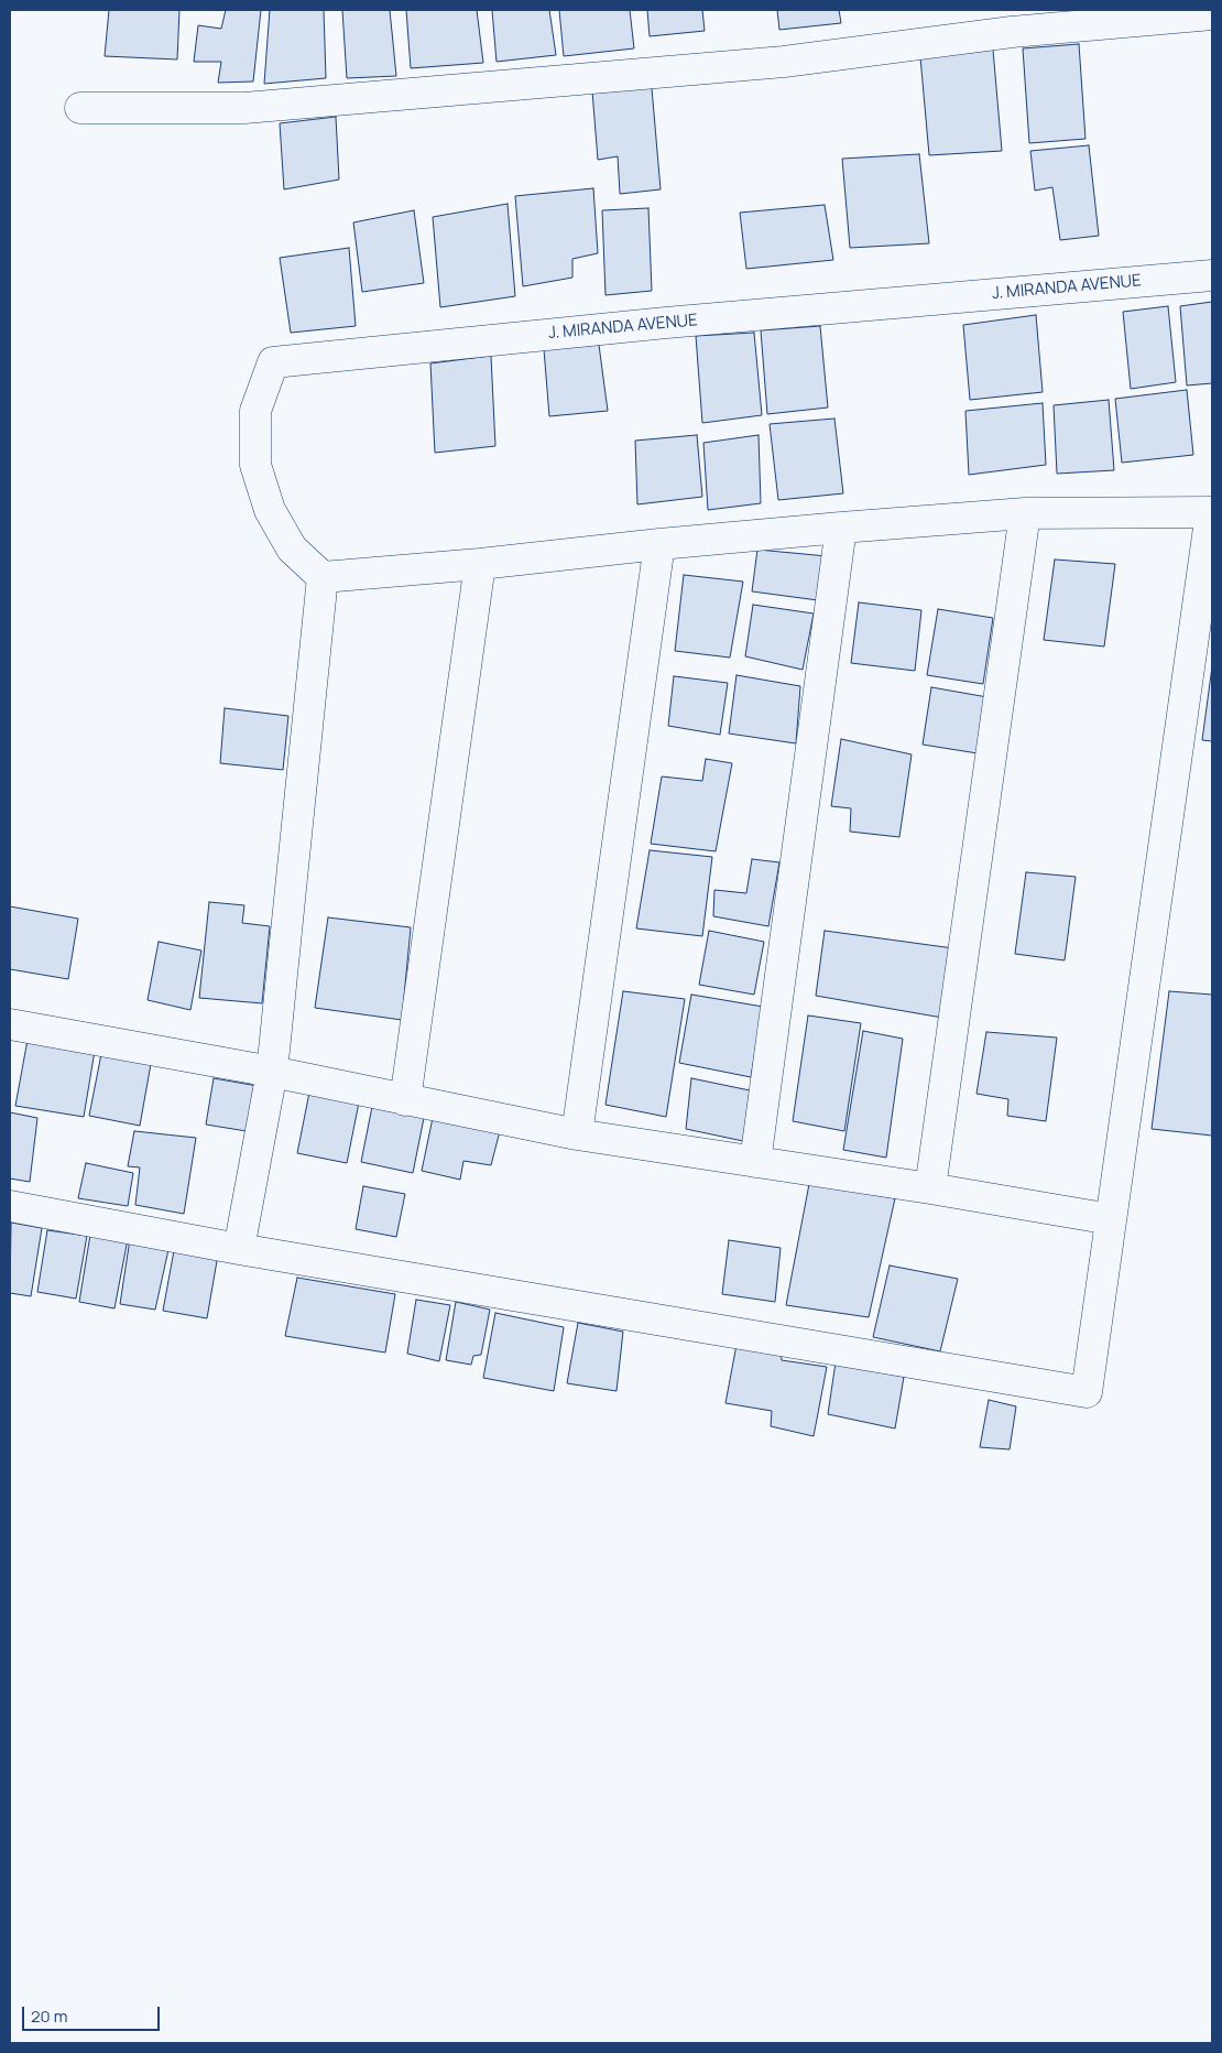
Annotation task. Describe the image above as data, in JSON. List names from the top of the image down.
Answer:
{
  "streets": {
    "street": ["J. MIRANDA AVENUE"]
  },
  "scale_bar": "20 m"
}
